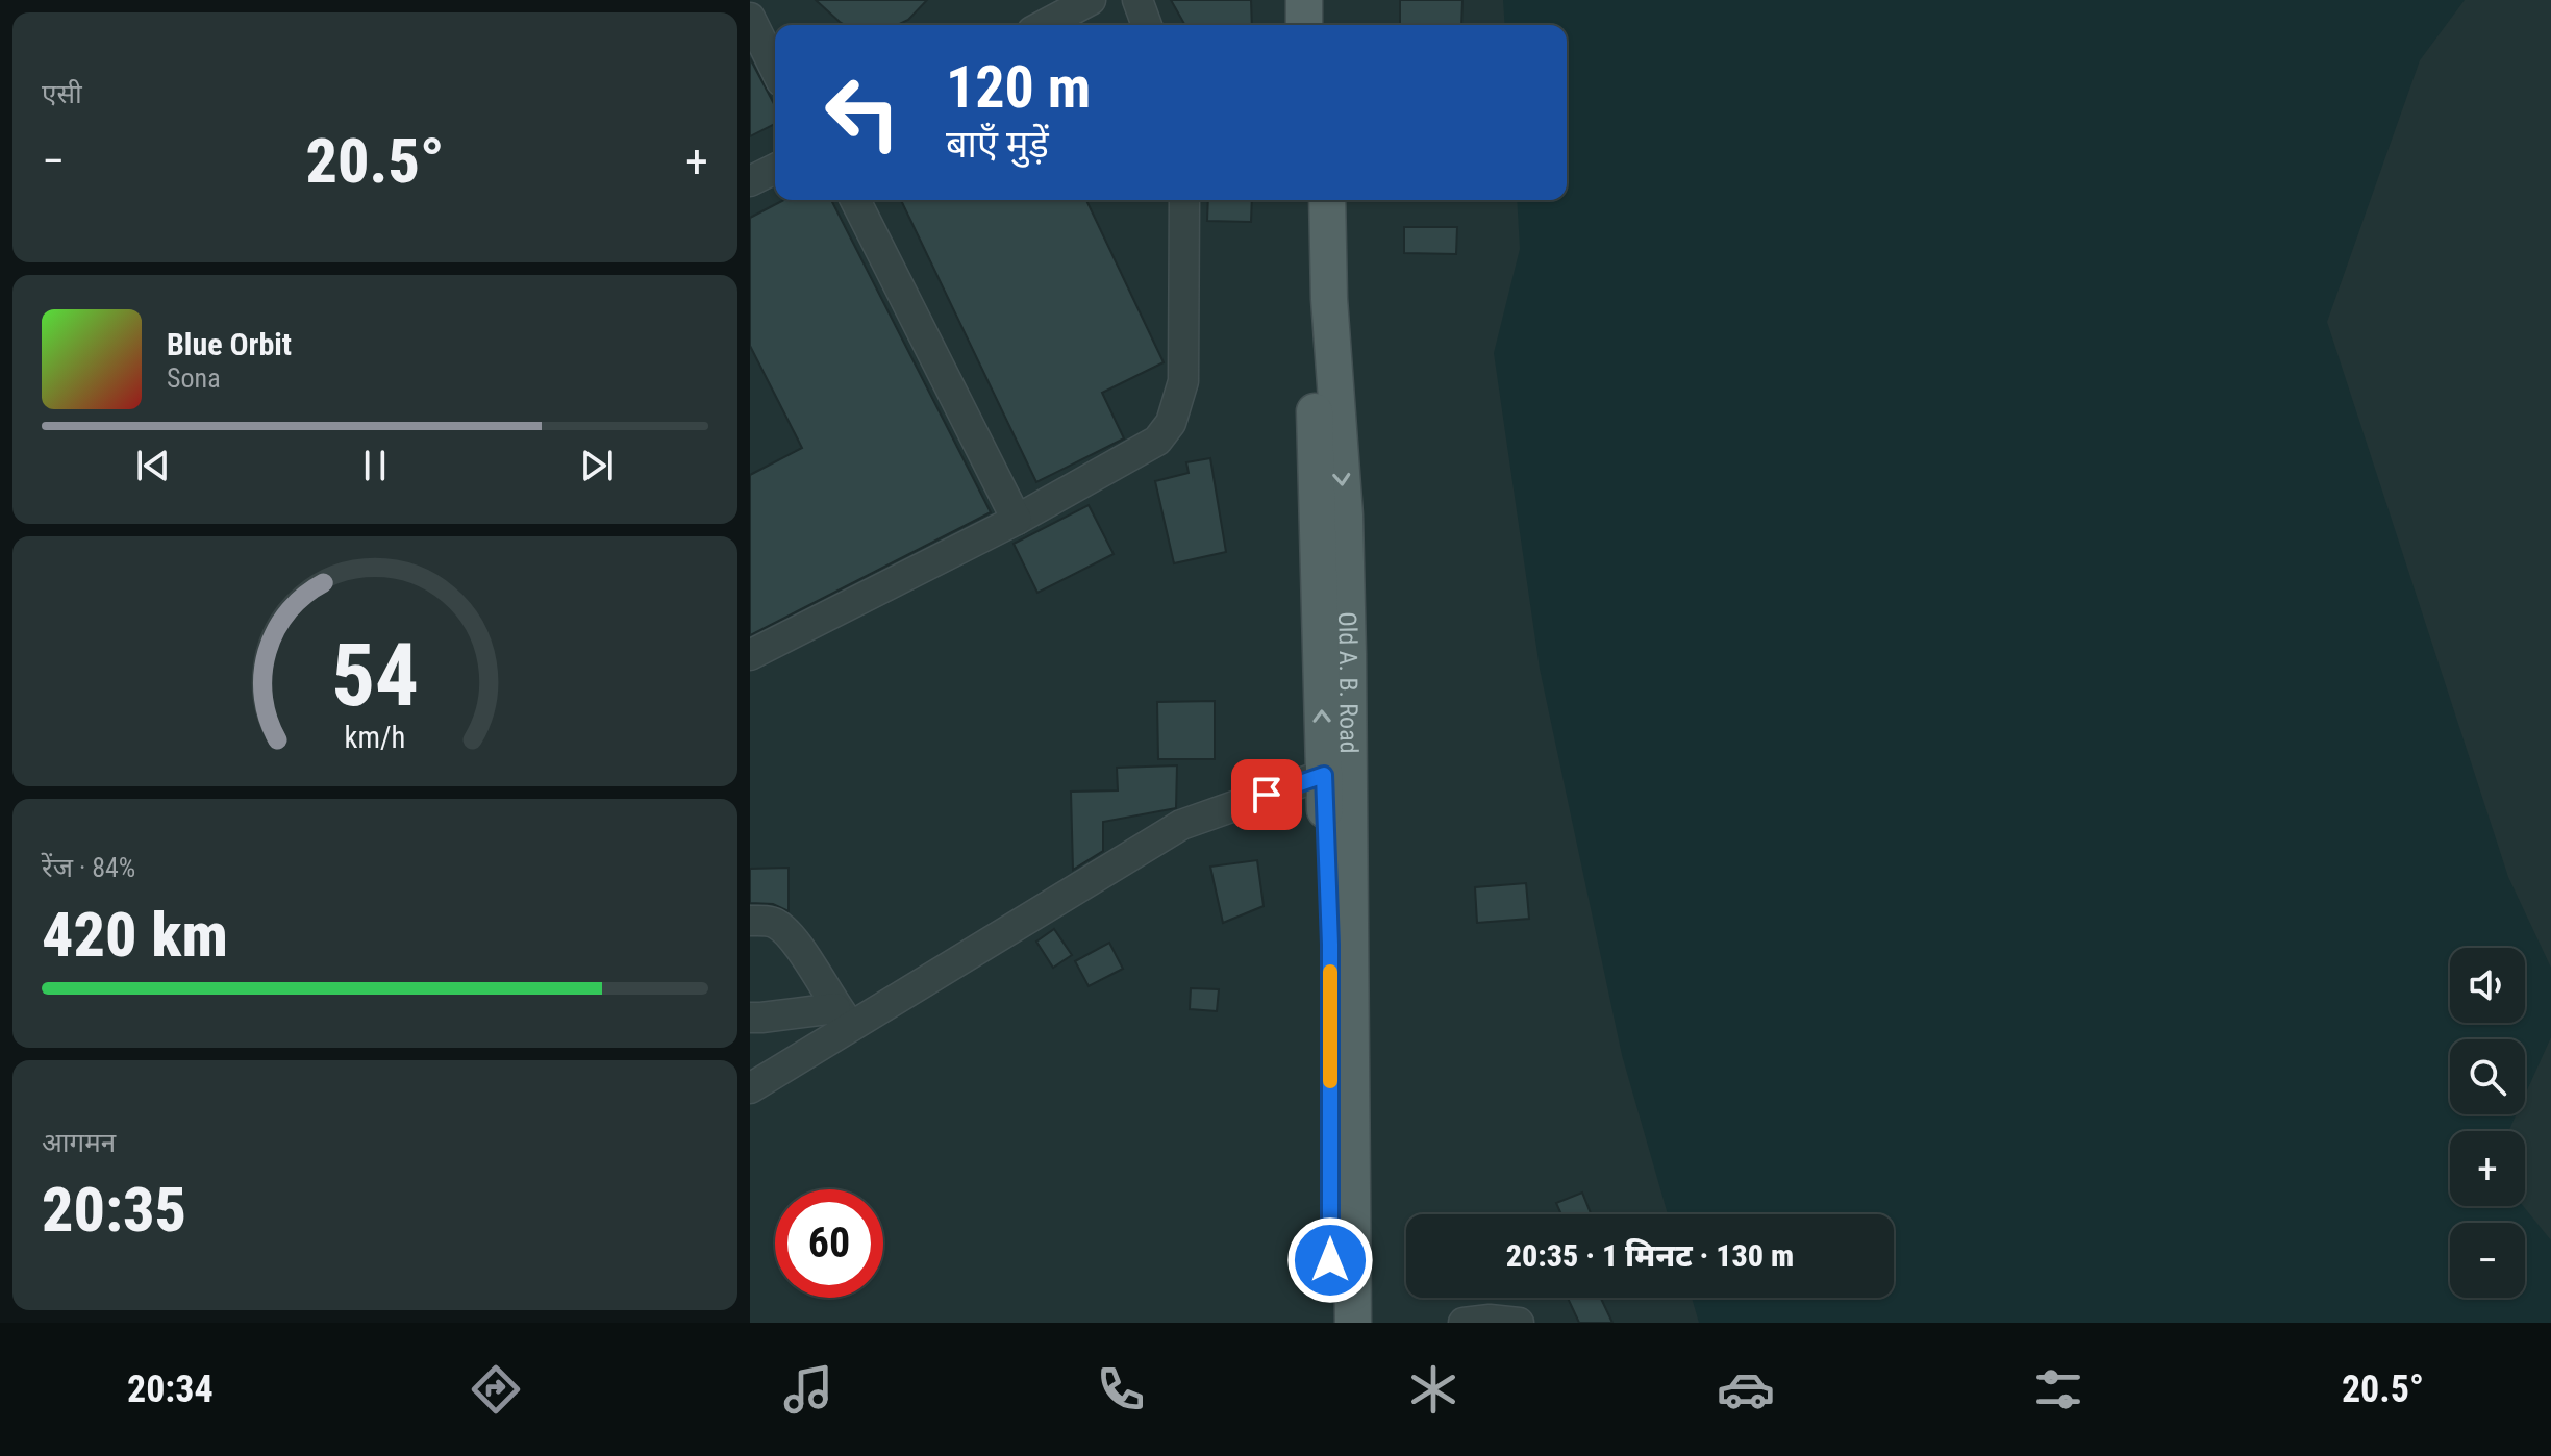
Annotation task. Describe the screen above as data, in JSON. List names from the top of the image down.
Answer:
{
  "streets": {
    "main road": ["Old A. B. Road"]
  },
  "page": {
    "tile": [
      "एसी",
      ["रेंज · 84%", "420 km"],
      ["आगमन", "20:35"]
    ],
    "turn": ["120 m", "बाएँ मुड़ें"],
    "heat": ["−", "20.5°", "+"],
    "song": ["Blue Orbit", "Sona"],
    "map_buttons": ["+", "−"],
    "limit": "60",
    "trip": "20:35 · 1 मिनट · 130 m",
    "tabs": ["20:34", "20.5°"],
    "gauge": ["54", "km/h"]
  }
}
